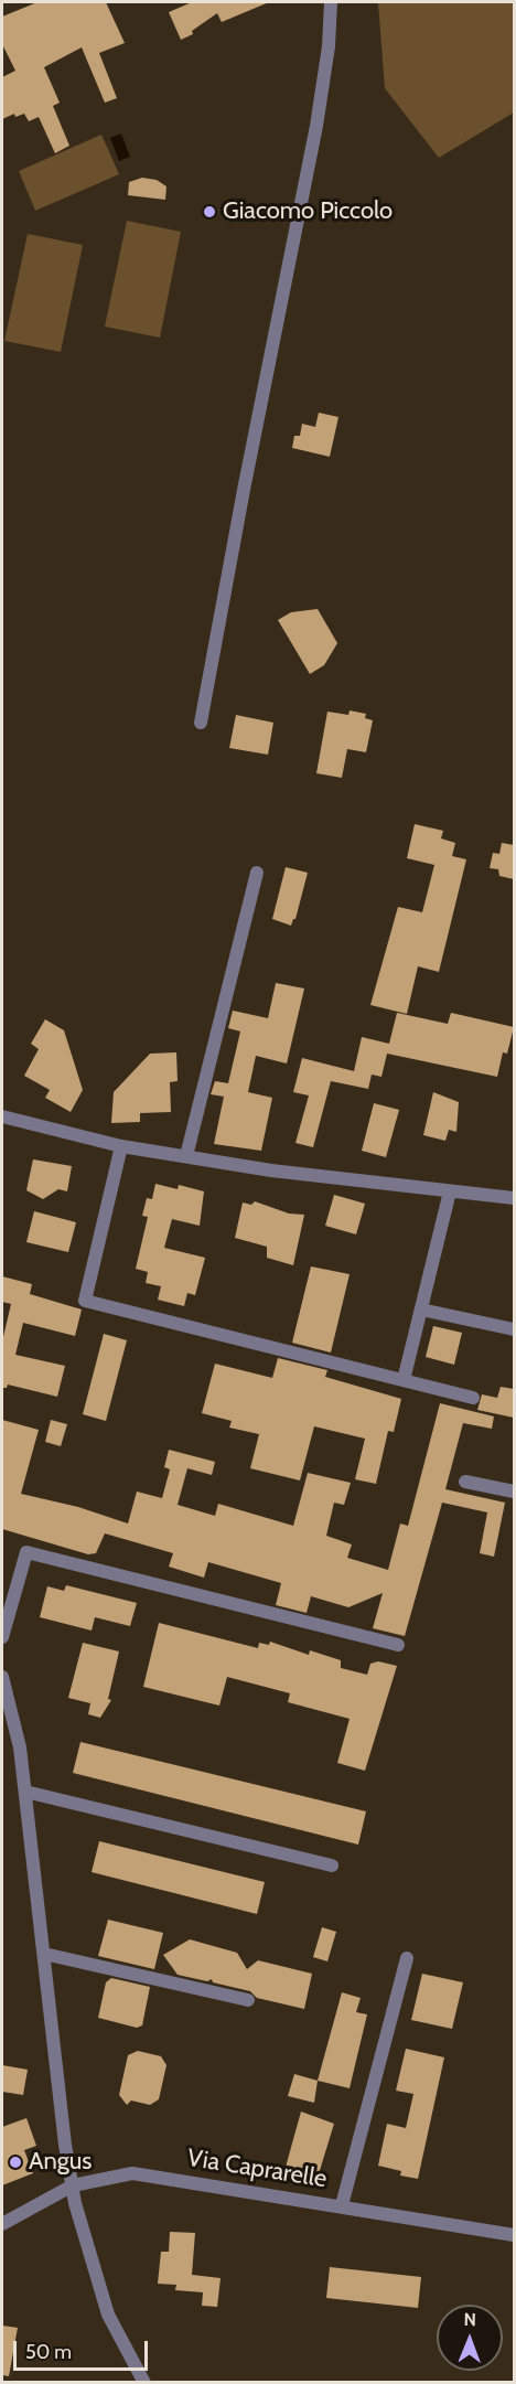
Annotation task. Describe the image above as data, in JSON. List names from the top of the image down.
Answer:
{
  "streets": {
    "street": ["Via Caprarelle"]
  },
  "places": ["Giacomo Piccolo", "Angus"],
  "scale_bar": "50 m",
  "north": "top"
}
